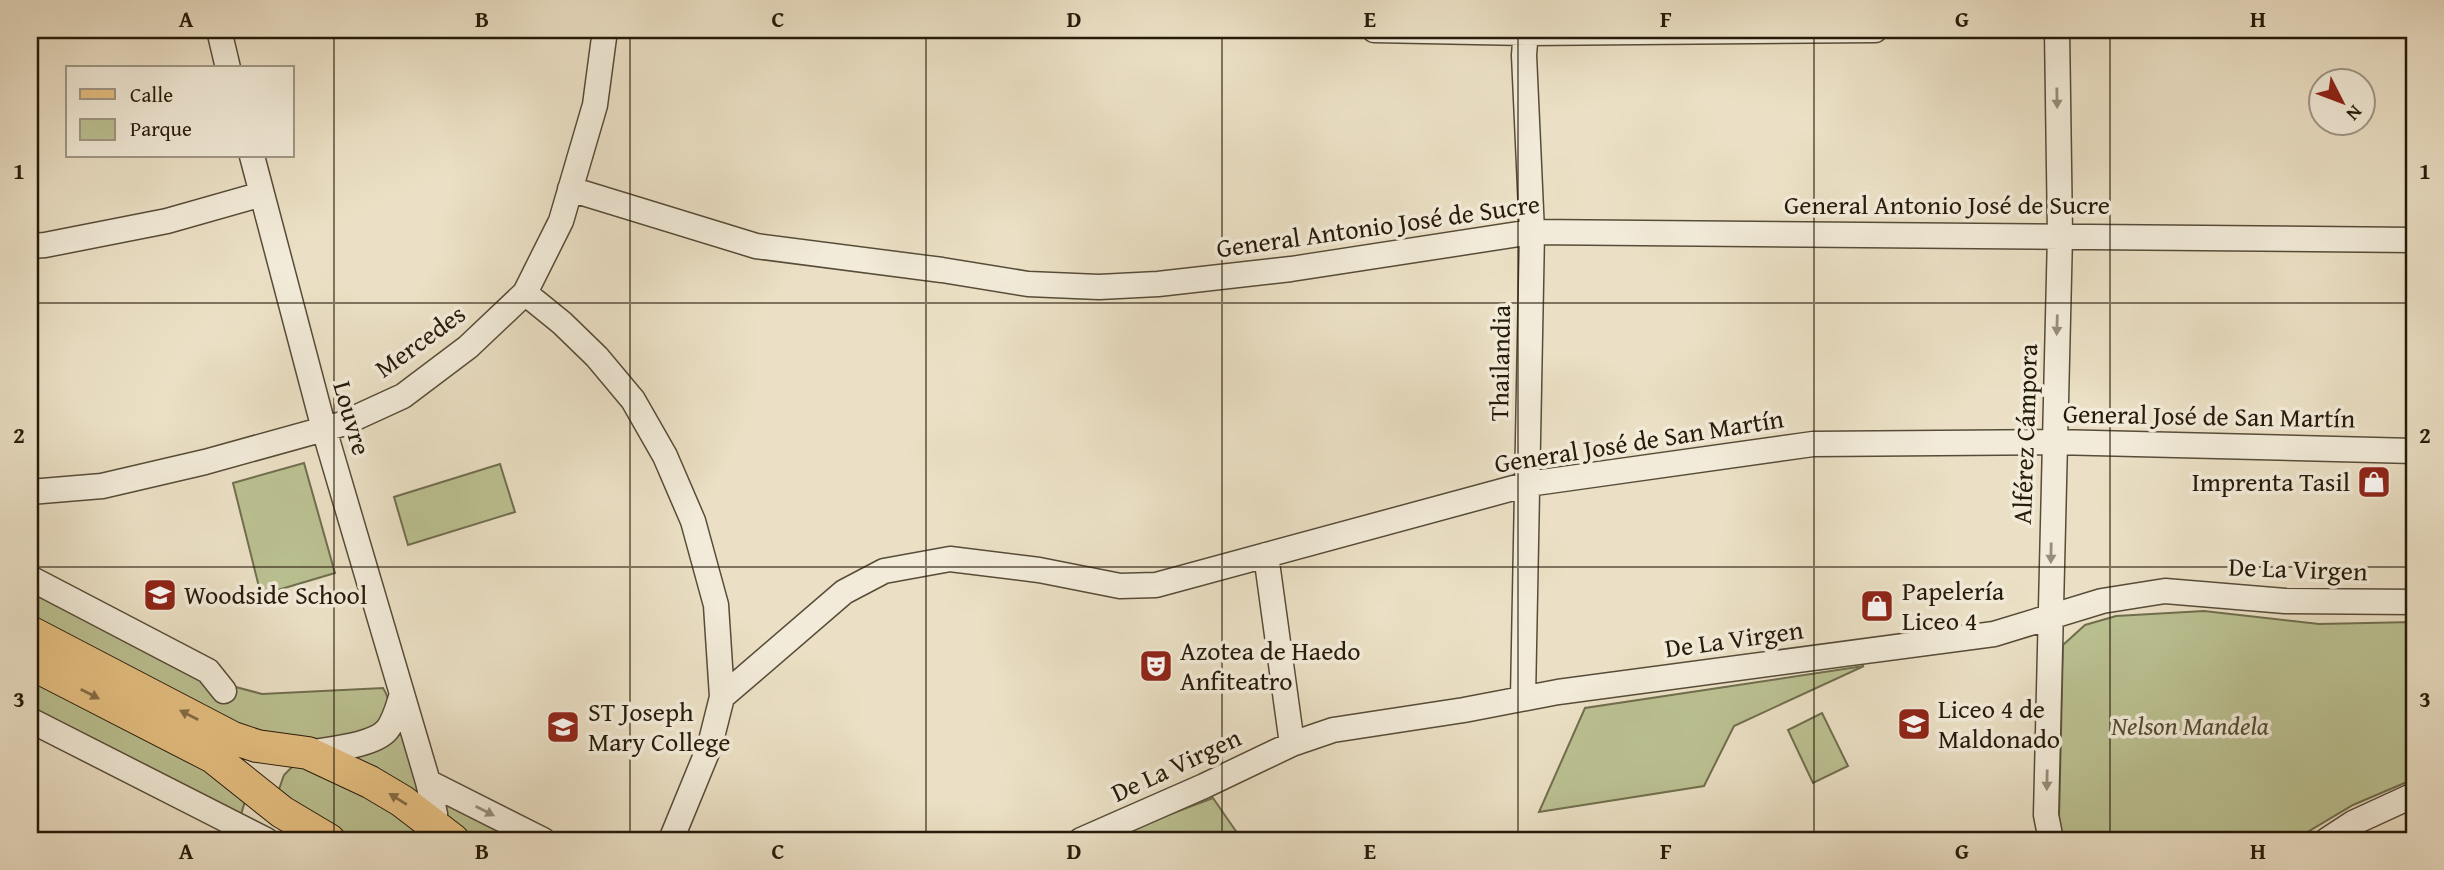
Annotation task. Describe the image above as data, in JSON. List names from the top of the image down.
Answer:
{
  "streets": {
    "street": [
      "General Antonio José de Sucre",
      "Mercedes",
      "Thailandia",
      "General José de San Martín",
      "Louvre",
      "Alférez Cámpora",
      "De La Virgen"
    ]
  },
  "crossings": [
    ["General Antonio José de Sucre", "Mercedes"],
    ["General Antonio José de Sucre", "Thailandia"],
    ["General Antonio José de Sucre", "Alférez Cámpora"],
    ["Mercedes", "Louvre"],
    ["Thailandia", "General José de San Martín"],
    ["Thailandia", "De La Virgen"],
    ["General José de San Martín", "Alférez Cámpora"],
    ["Alférez Cámpora", "De La Virgen"]
  ],
  "one_way": ["Alférez Cámpora"],
  "parks": ["Nelson Mandela"],
  "places": {
    "shop": ["Imprenta Tasil", "Papelería Liceo 4"],
    "school or university": ["Woodside School", "Liceo 4 de Maldonado", "ST Joseph Mary College"],
    "theatre": ["Azotea de Haedo Anfiteatro"]
  },
  "legend": ["Calle", "Parque"],
  "north": "bottom right",
  "grid": {
    "columns": [
      "A",
      "B",
      "C",
      "D",
      "E",
      "F",
      "G",
      "H"
    ],
    "rows": ["1", "2", "3"]
  }
}
